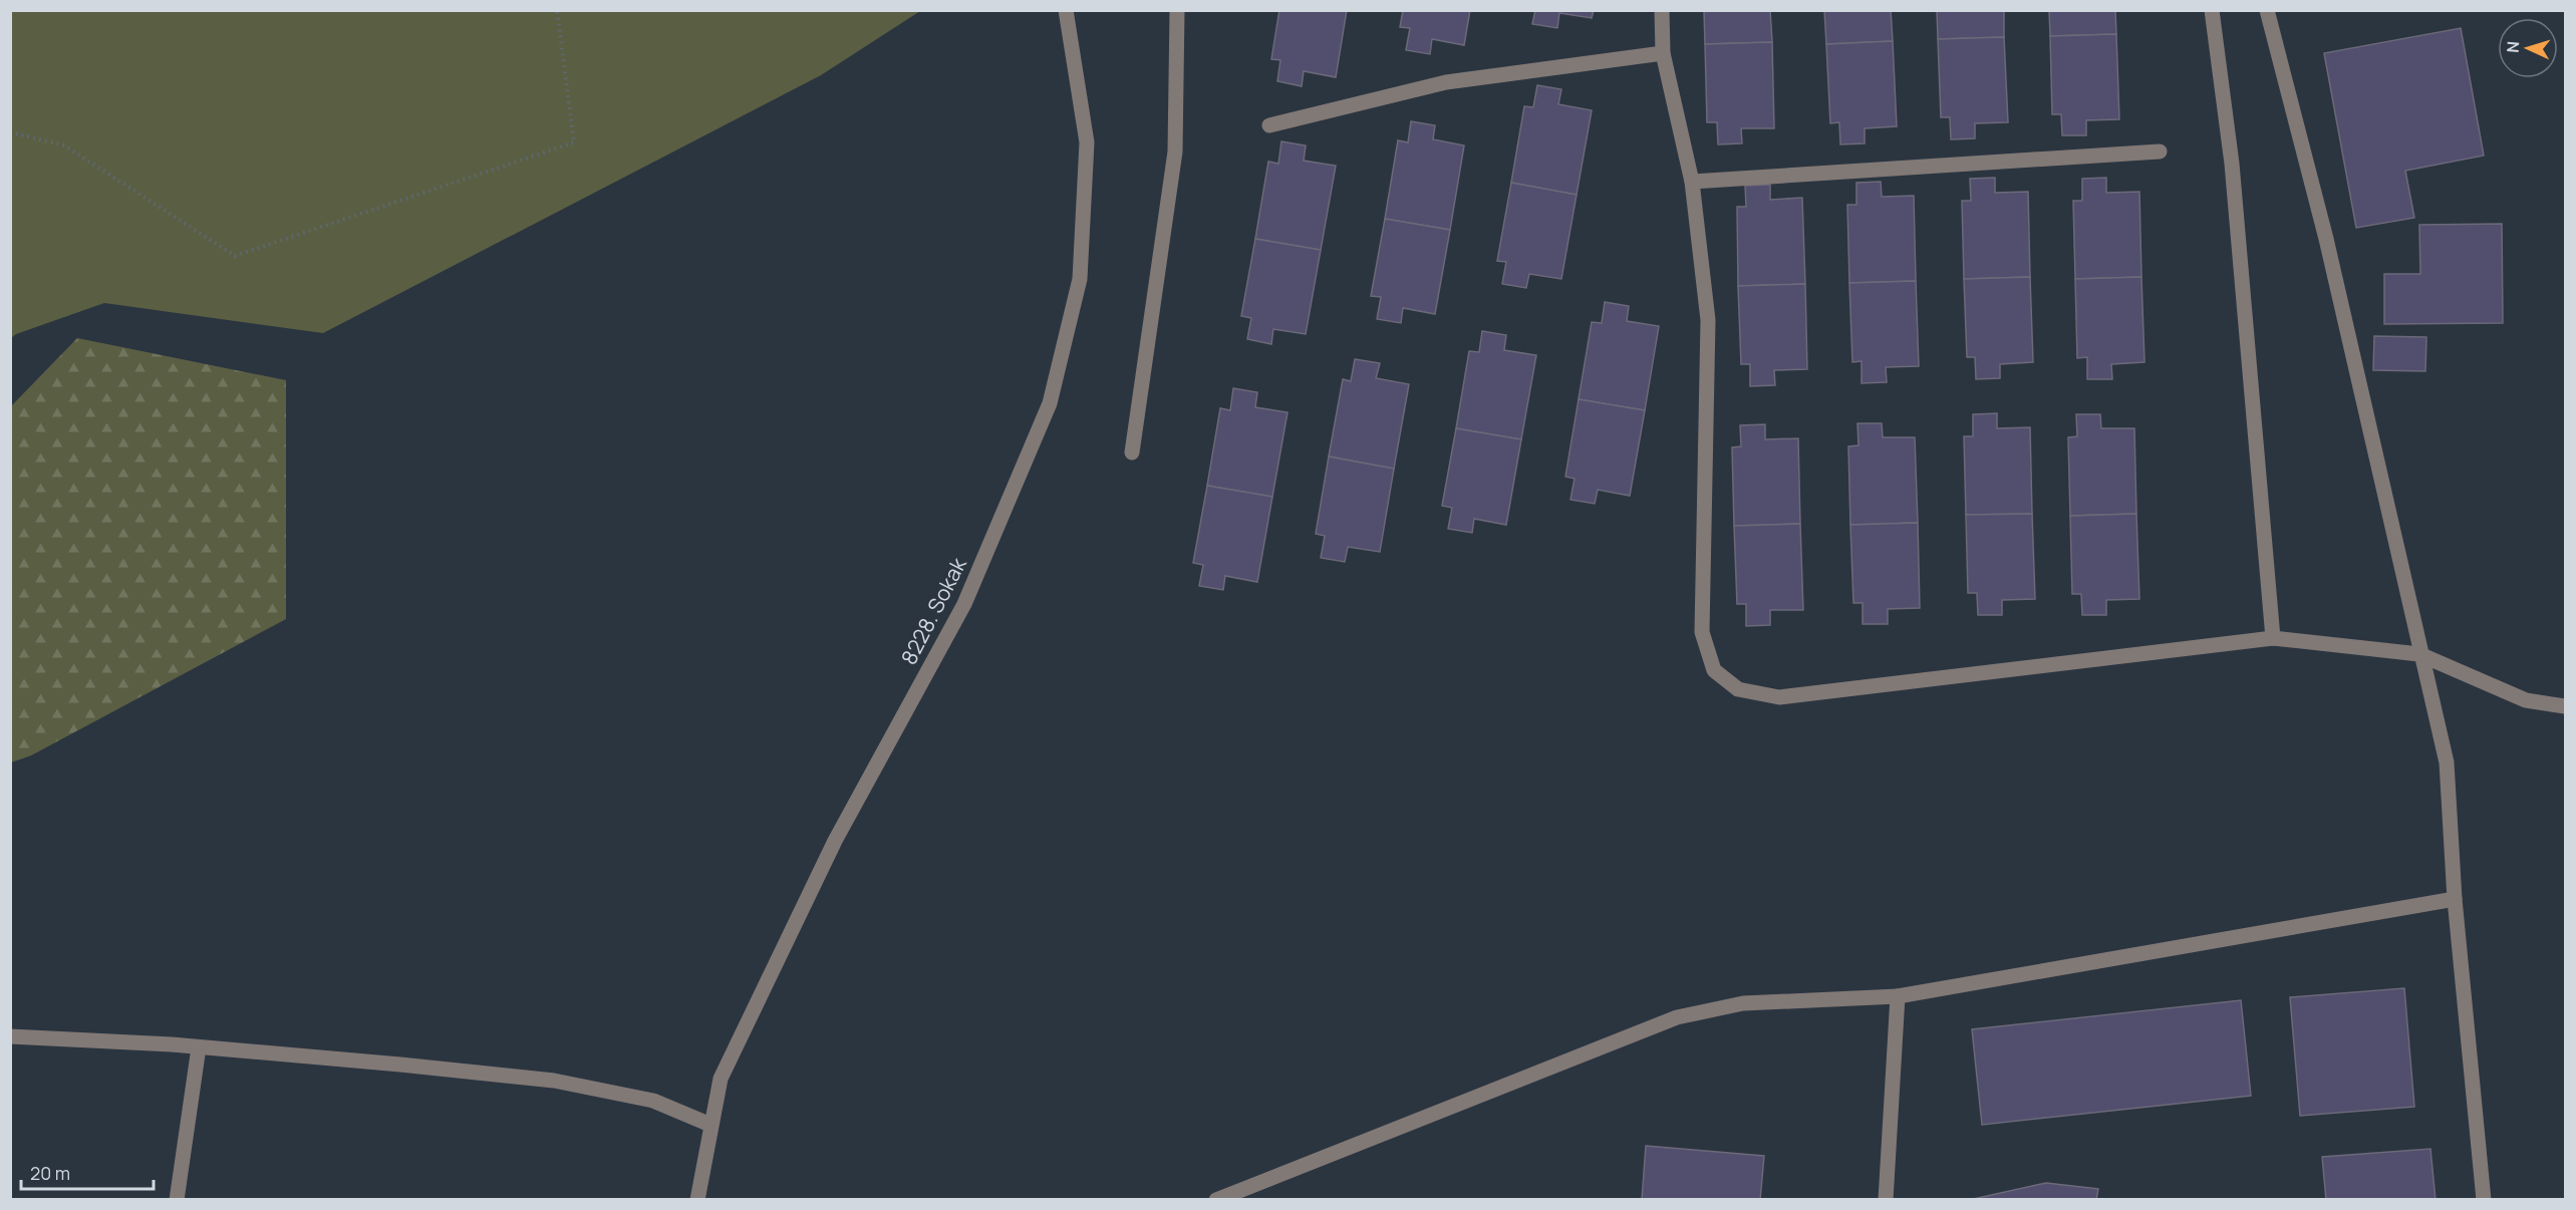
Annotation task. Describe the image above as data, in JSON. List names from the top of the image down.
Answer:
{
  "streets": {
    "street": ["8228. Sokak"]
  },
  "scale_bar": "20 m",
  "north": "left"
}
